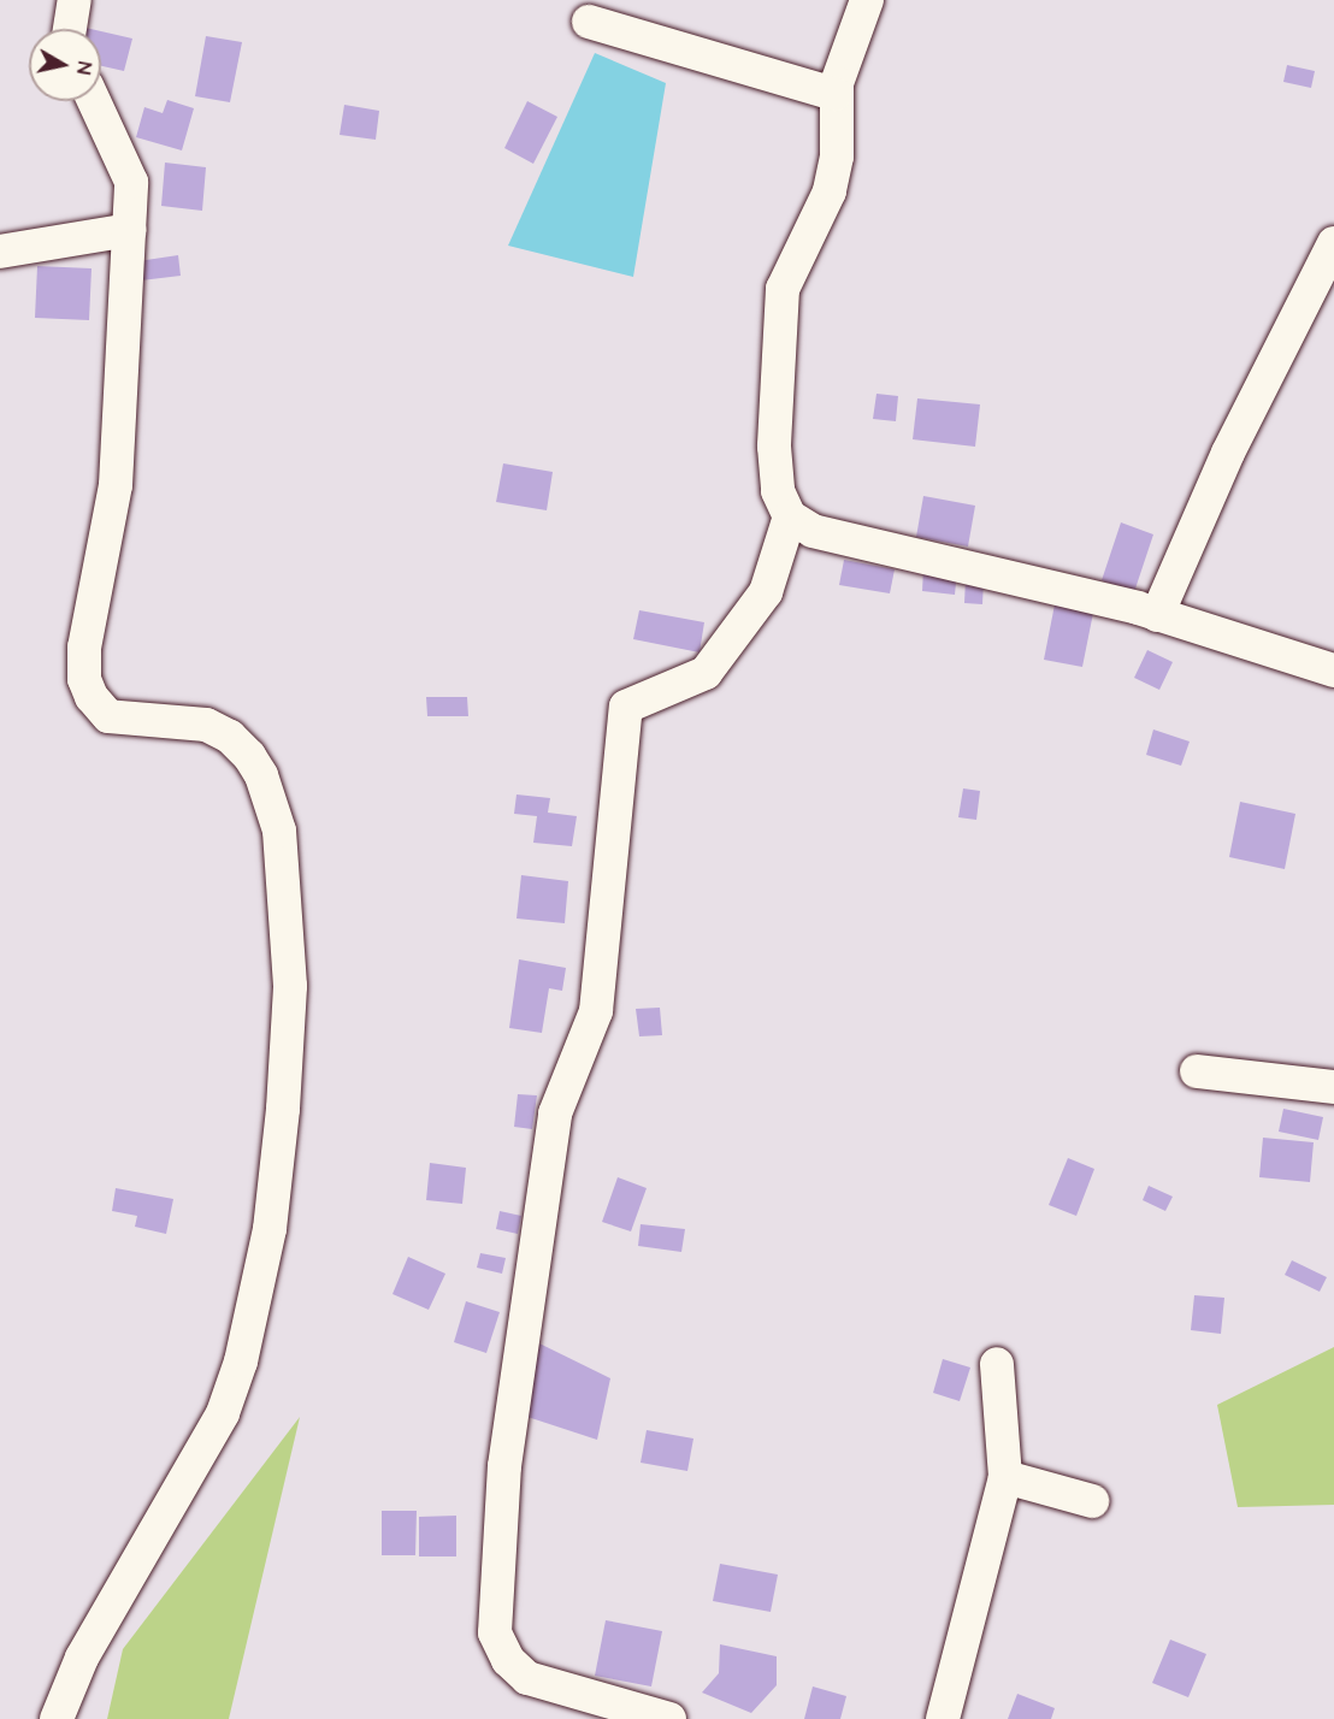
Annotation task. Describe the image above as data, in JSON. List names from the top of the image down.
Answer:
{
  "north": "right"
}
